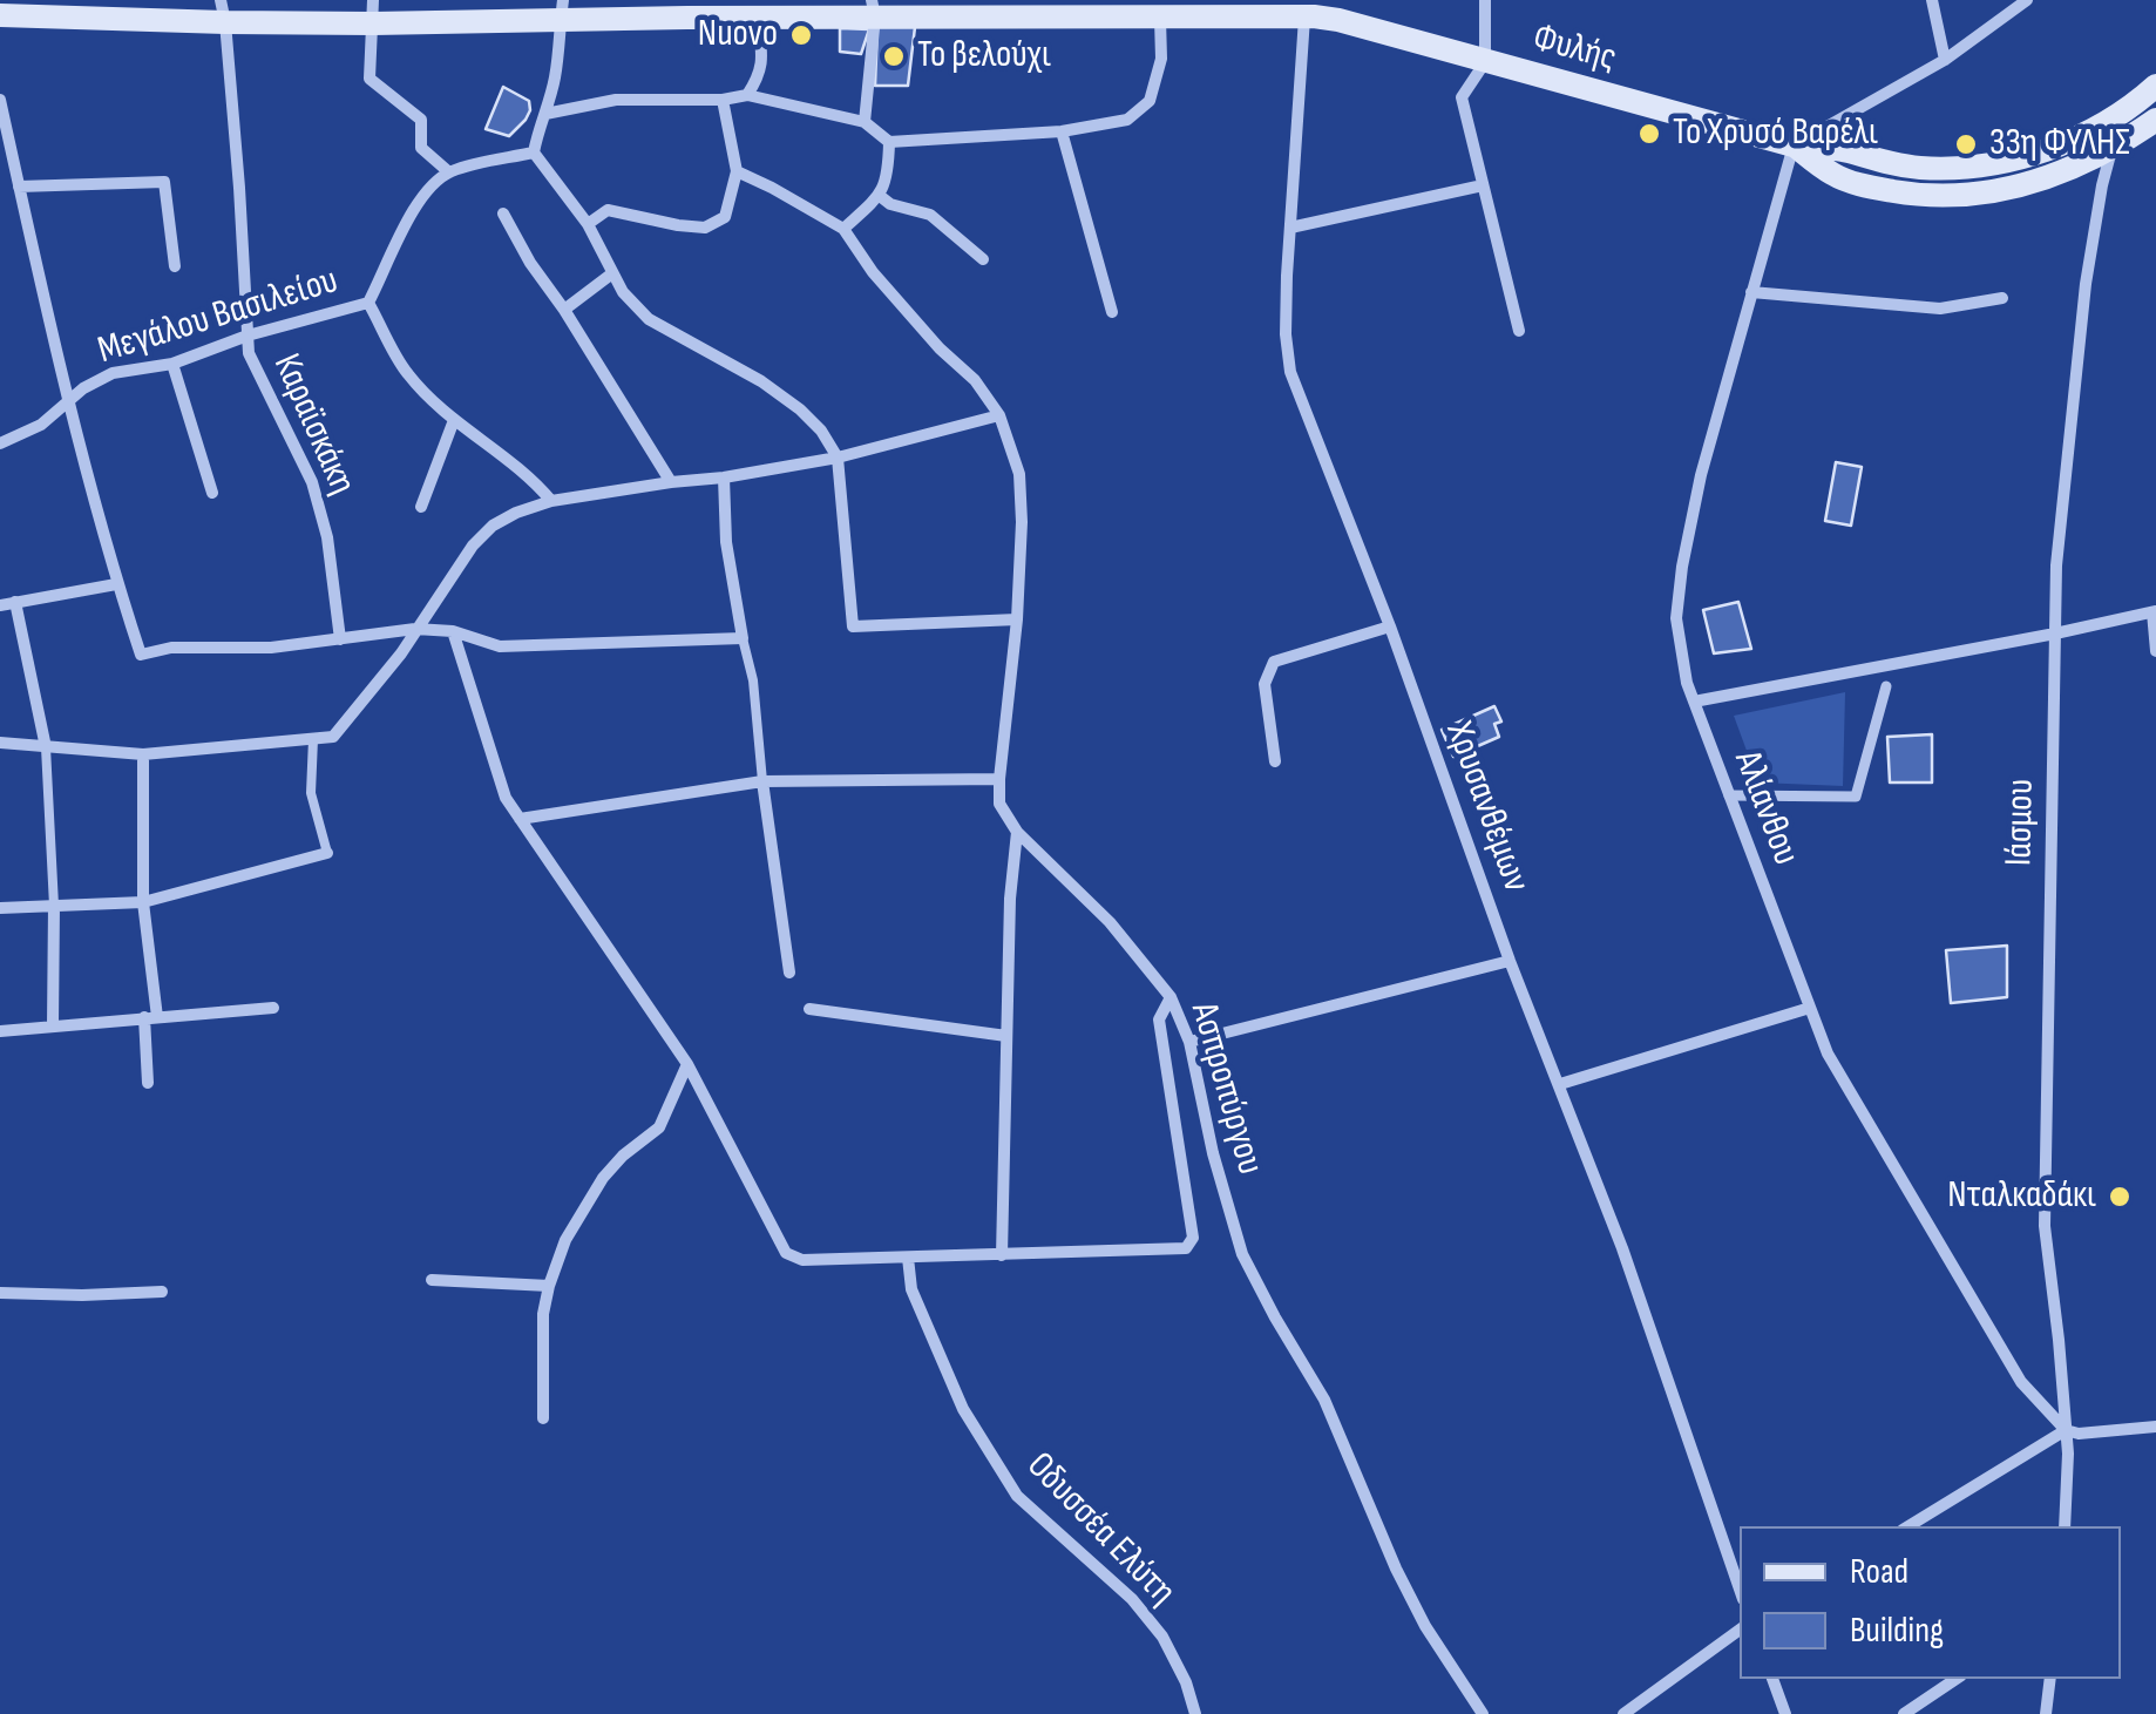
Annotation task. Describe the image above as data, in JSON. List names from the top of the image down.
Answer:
{
  "streets": {
    "main road": ["Φυλής"],
    "street": [
      "Μεγάλου Βασιλείου",
      "Καραϊσκάκη",
      "Χρυσανθέμων",
      "Αλίανθου",
      "Ιάσμου",
      "Ασπροπύργου",
      "Οδυσσέα Ελύτη"
    ]
  },
  "crossings": [
    ["Φυλής", "Καραϊσκάκη"],
    ["Φυλής", "Χρυσανθέμων"],
    ["Φυλής", "Αλίανθου"],
    ["Φυλής", "Ιάσμου"],
    ["Μεγάλου Βασιλείου", "Καραϊσκάκη"],
    ["Αλίανθου", "Ιάσμου"]
  ],
  "places": [
    "Nuovo",
    "Το βελούχι",
    "Το Χρυσό Βαρέλι",
    "33η ΦΥΛΗΣ",
    "Νταλκαδάκι"
  ],
  "legend": ["Road", "Building"]
}
